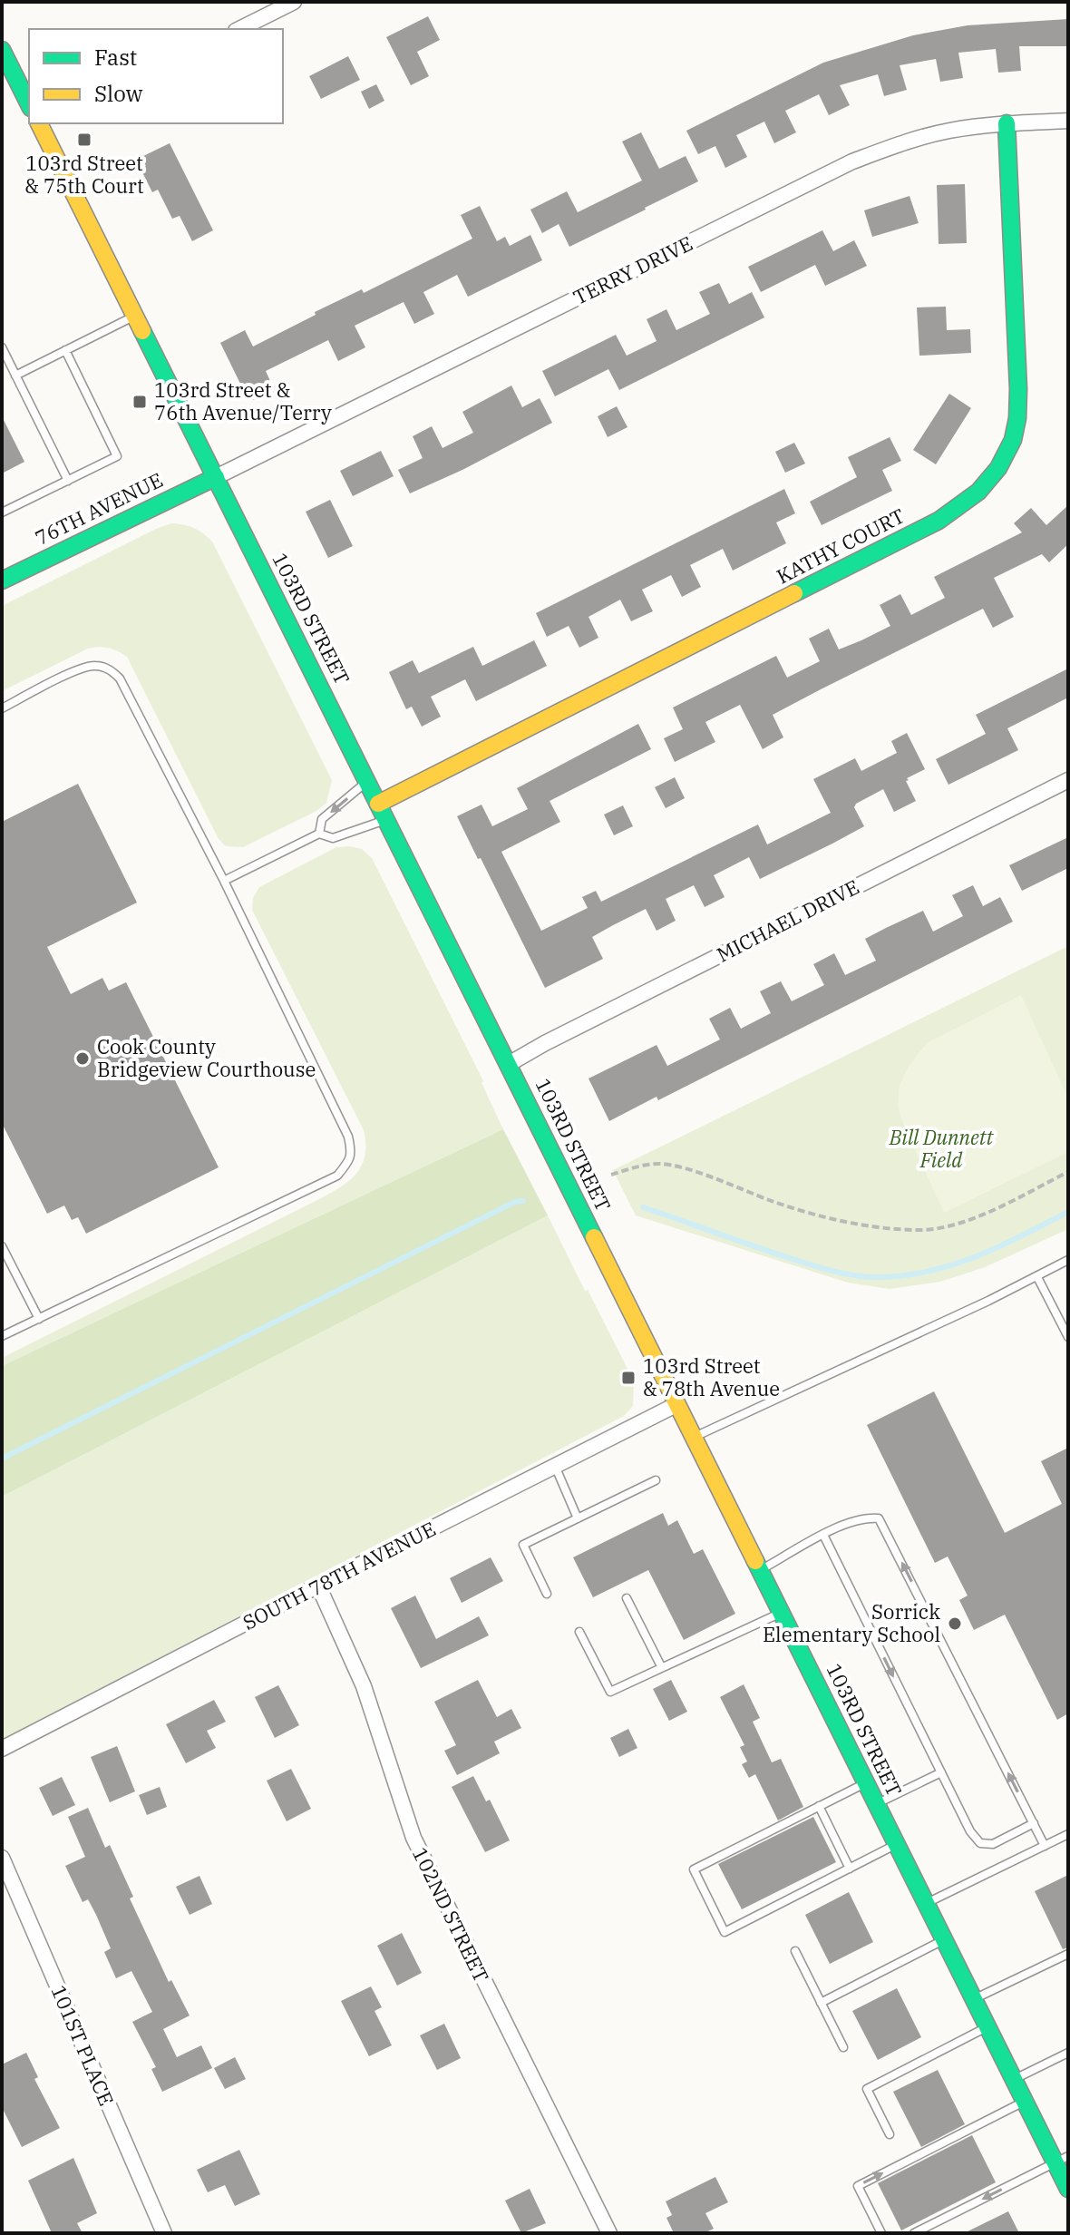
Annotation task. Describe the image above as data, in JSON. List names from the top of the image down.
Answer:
{
  "streets": {
    "street": [
      "TERRY DRIVE",
      "76TH AVENUE",
      "KATHY COURT",
      "103RD STREET",
      "MICHAEL DRIVE",
      "SOUTH 78TH AVENUE",
      "102ND STREET",
      "101ST PLACE"
    ]
  },
  "crossings": [
    ["TERRY DRIVE", "76TH AVENUE"],
    ["TERRY DRIVE", "KATHY COURT"],
    ["TERRY DRIVE", "103RD STREET"],
    ["76TH AVENUE", "103RD STREET"],
    ["KATHY COURT", "103RD STREET"],
    ["103RD STREET", "MICHAEL DRIVE"],
    ["103RD STREET", "SOUTH 78TH AVENUE"],
    ["SOUTH 78TH AVENUE", "102ND STREET"]
  ],
  "parks": ["Bill Dunnett Field"],
  "places": {
    "transit": ["103rd Street & 75th Court", "103rd Street & 76th Avenue/Terry", "103rd Street & 78th Avenue"],
    "other": ["Cook County Bridgeview Courthouse", "Sorrick Elementary School"]
  },
  "legend": ["Fast", "Slow"]
}
